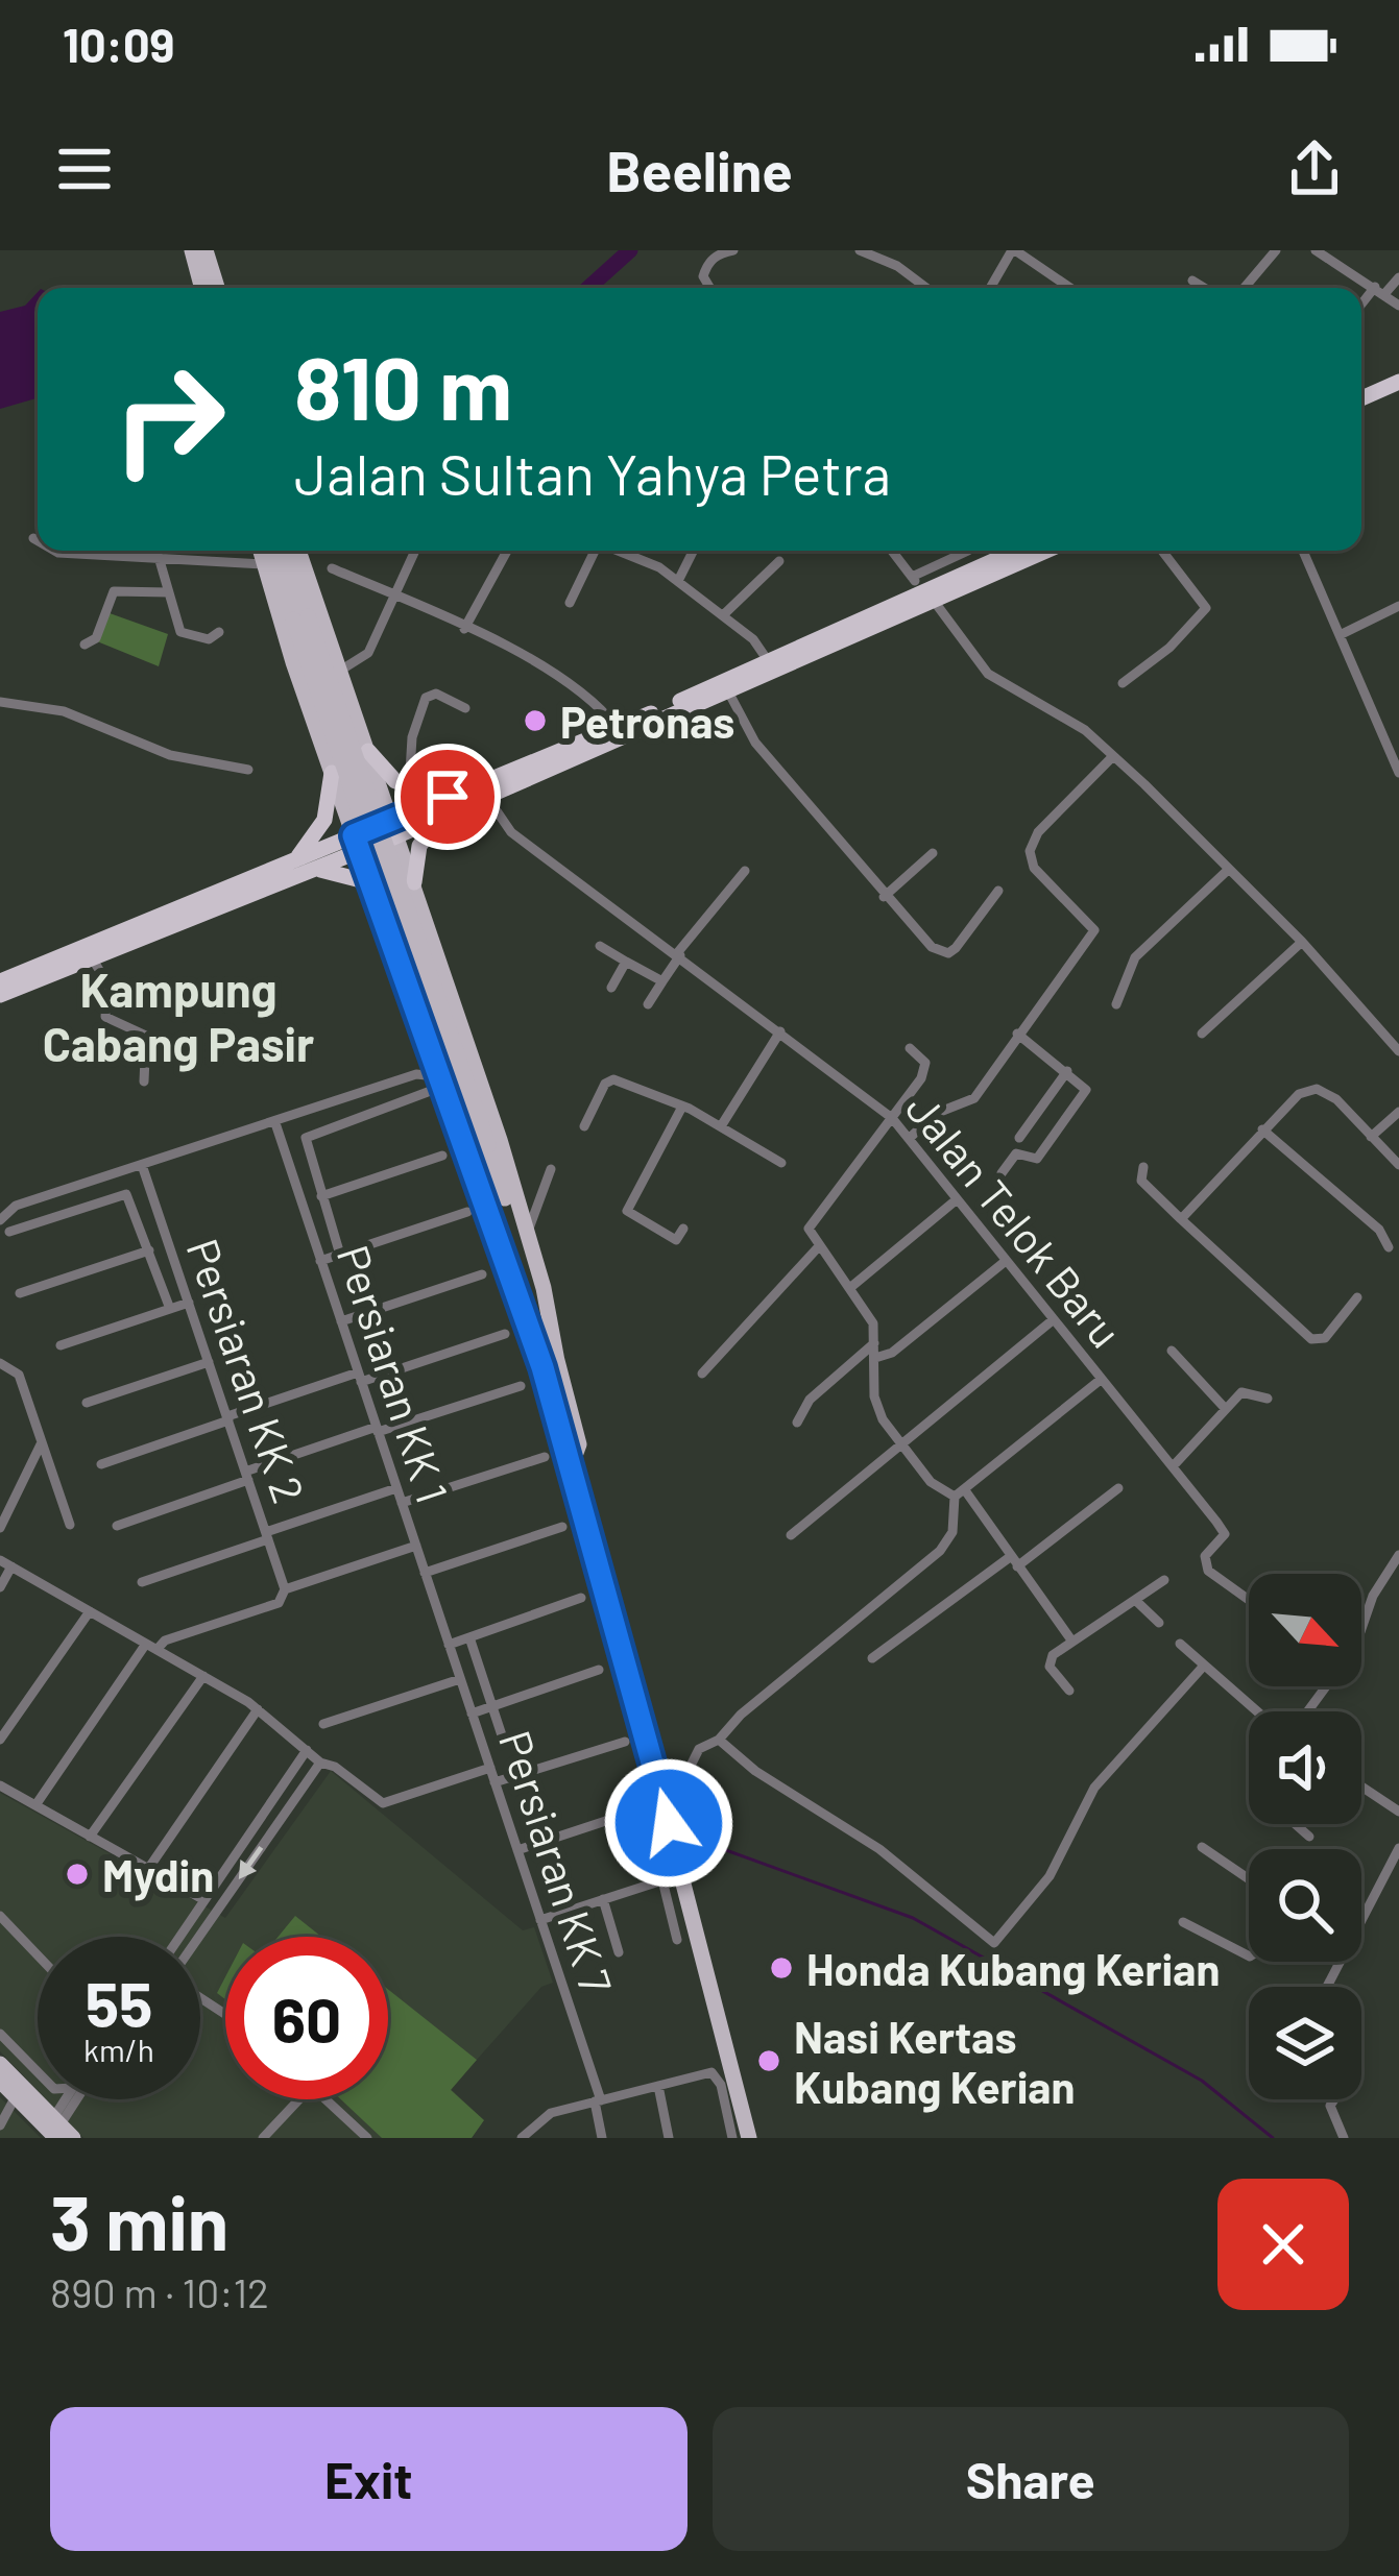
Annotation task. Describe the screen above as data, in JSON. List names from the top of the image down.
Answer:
{
  "streets": {
    "street": [
      "Jalan Telok Baru",
      "Persiaran KK 2",
      "Persiaran KK 1",
      "Persiaran KK 7"
    ]
  },
  "crossings": [
    ["Persiaran KK 1", "Persiaran KK 7"]
  ],
  "districts": ["Kampung Cabang Pasir"],
  "places": [
    "Petronas",
    "Mydin",
    "Honda Kubang Kerian",
    "Nasi Kertas Kubang Kerian"
  ],
  "north": "bottom right",
  "page": {
    "status": "10:09",
    "header": "Beeline",
    "turn": ["810 m", "Jalan Sultan Yahya Petra"],
    "speed": "55 km/h",
    "limit": "60",
    "heading": ["3 min", "890 m · 10:12"],
    "buttons": ["Exit", "Share"]
  }
}
